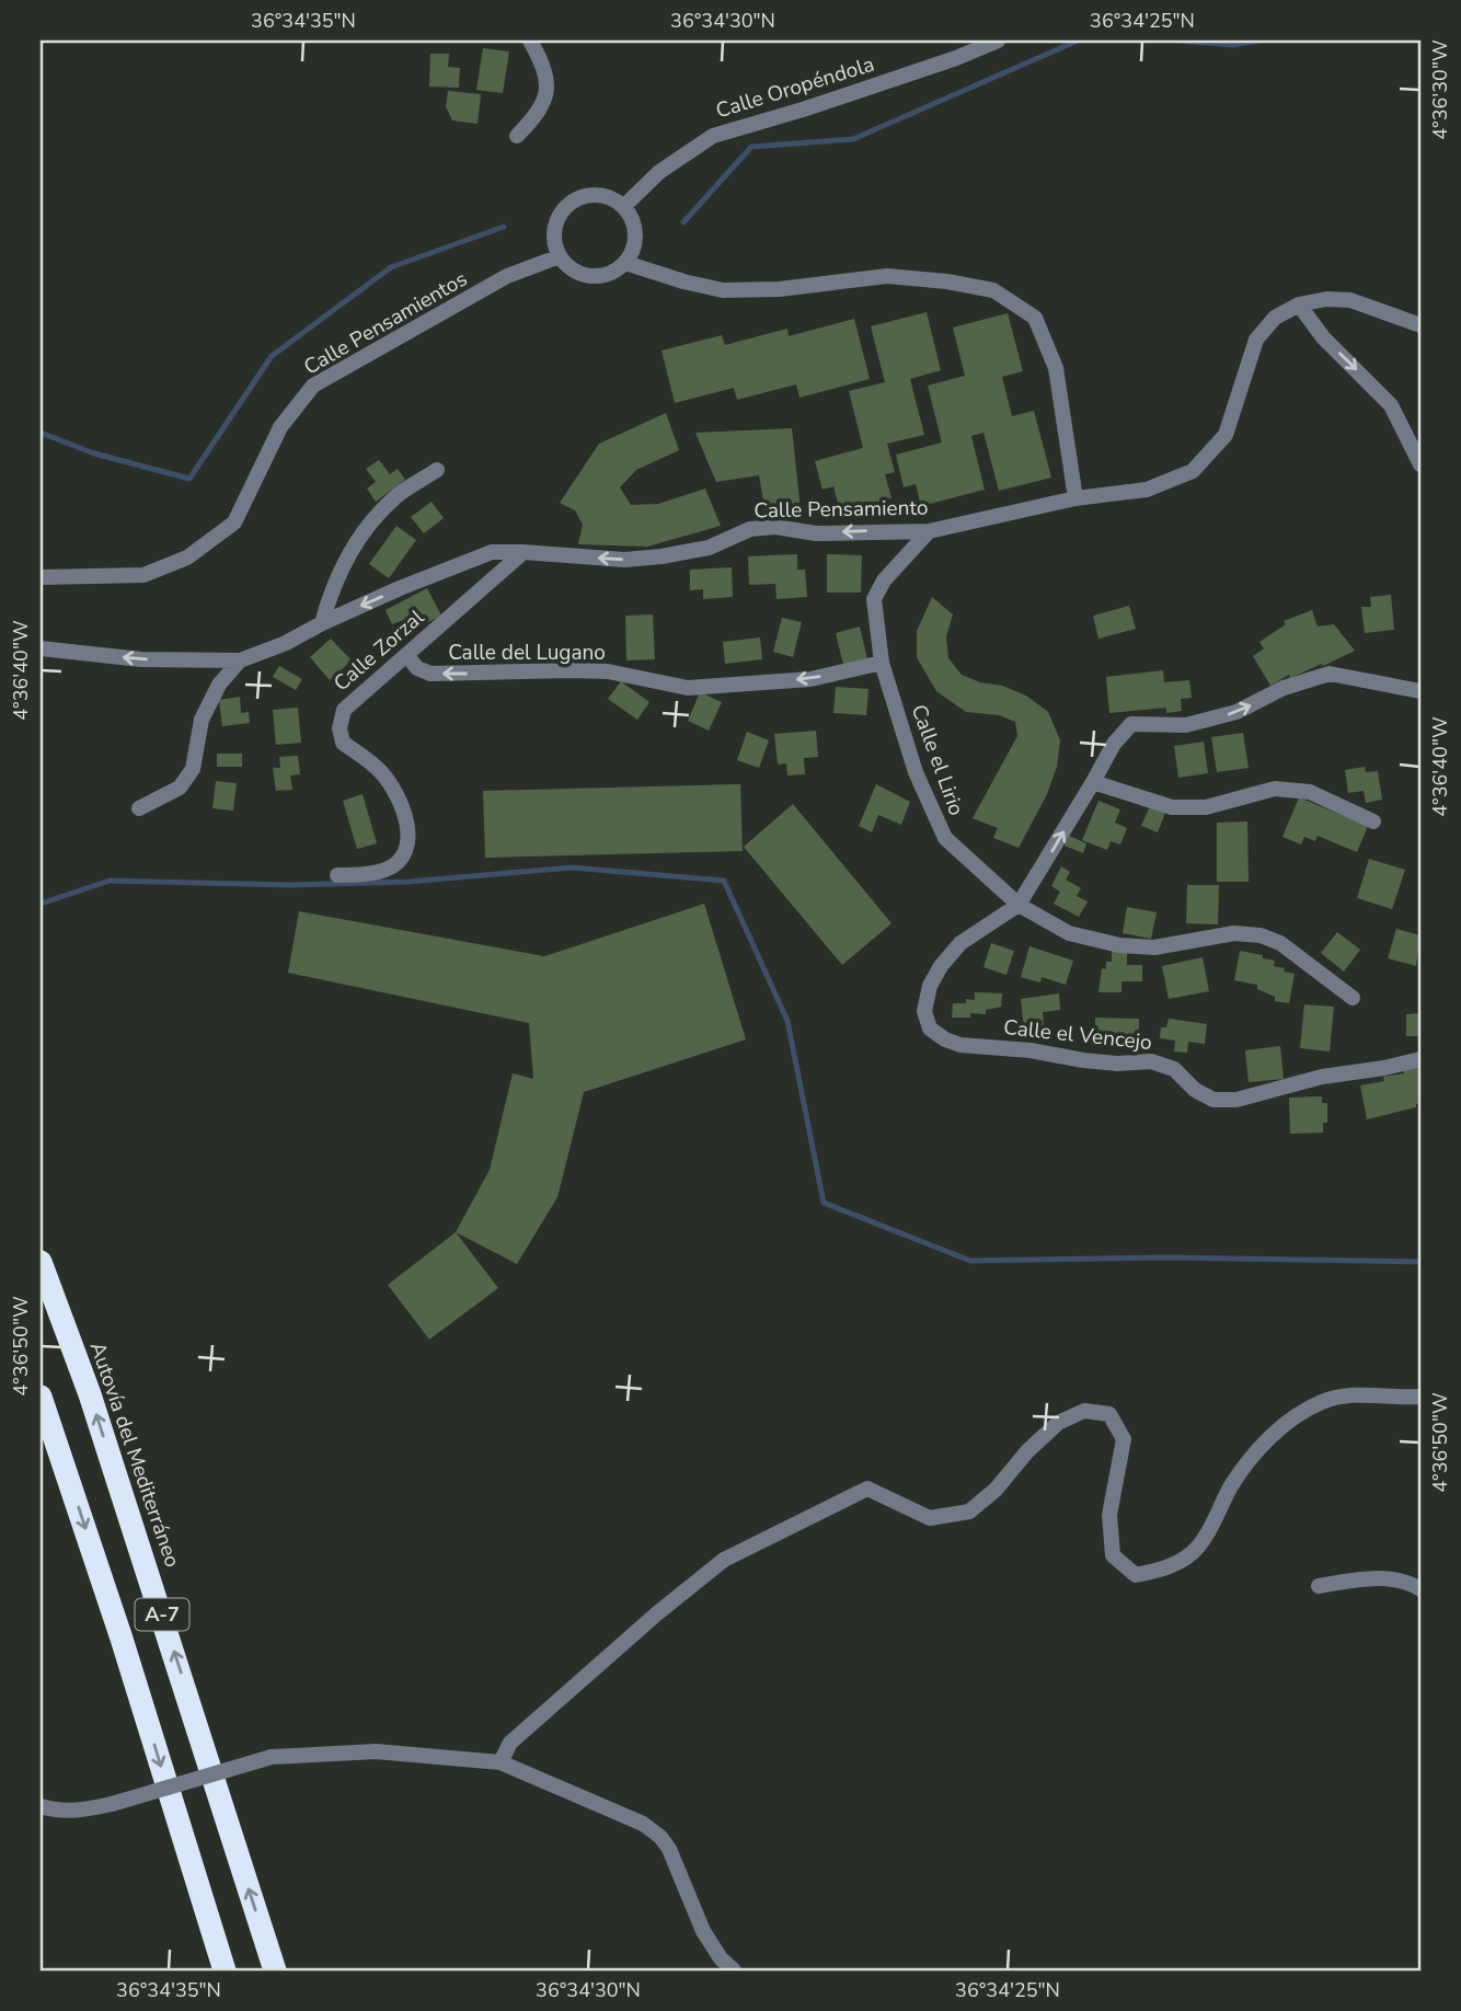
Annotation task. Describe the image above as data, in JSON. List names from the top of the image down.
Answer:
{
  "streets": {
    "highway": ["Autovía del Mediterráneo", "A-7"],
    "street": [
      "Calle Oropéndola",
      "Calle Pensamientos",
      "Calle Pensamiento",
      "Calle Zorzal",
      "Calle del Lugano",
      "Calle el Lirio",
      "Calle el Vencejo"
    ]
  },
  "crossings": [
    ["Calle Oropéndola", "Calle Pensamientos"],
    ["Calle Pensamiento", "Calle Zorzal"],
    ["Calle Pensamiento", "Calle el Lirio"],
    ["Calle Zorzal", "Calle del Lugano"],
    ["Calle del Lugano", "Calle el Lirio"],
    ["Calle el Lirio", "Calle el Vencejo"]
  ],
  "one_way": ["Calle Pensamiento", "Calle del Lugano"],
  "coordinates": [
    "36°34'35\"N",
    "36°34'30\"N",
    "36°34'25\"N",
    "4°36'30\"W",
    "4°36'40\"W",
    "4°36'50\"W"
  ]
}
